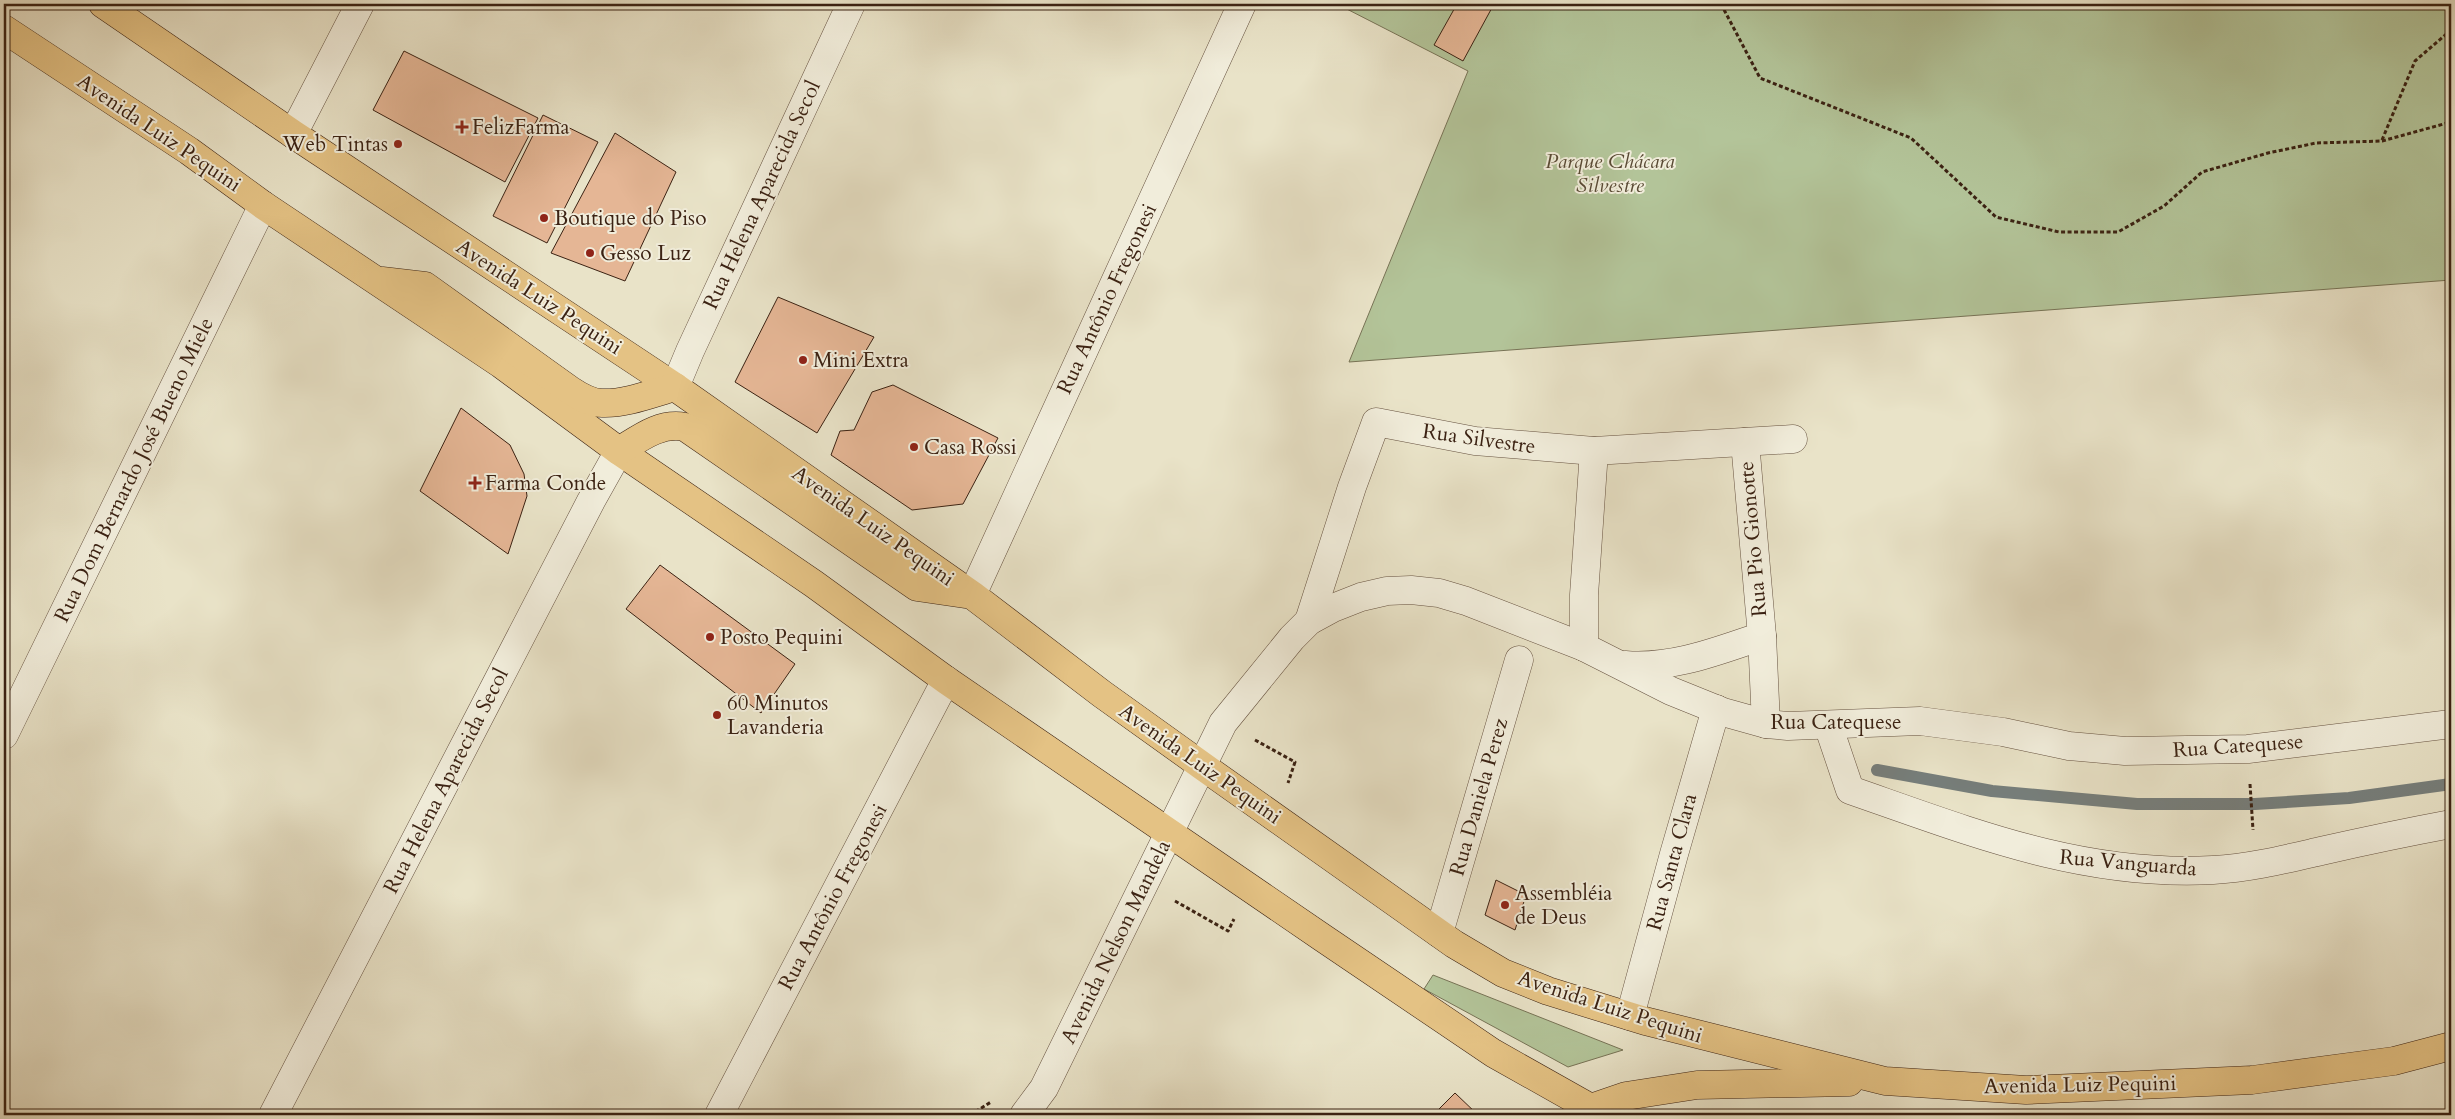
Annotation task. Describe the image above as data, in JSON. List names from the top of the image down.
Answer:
{
  "streets": {
    "main road": ["Avenida Luiz Pequini"],
    "street": [
      "Rua Helena Aparecida Secol",
      "Rua Antônio Fregonesi",
      "Rua Silvestre",
      "Rua Dom Bernardo José Bueno Miele",
      "Rua Pio Gionotte",
      "Rua Catequese",
      "Rua Daniela Perez",
      "Rua Santa Clara",
      "Rua Vanguarda",
      "Avenida Nelson Mandela"
    ]
  },
  "crossings": [
    ["Avenida Luiz Pequini", "Rua Helena Aparecida Secol"],
    ["Avenida Luiz Pequini", "Rua Antônio Fregonesi"],
    ["Avenida Luiz Pequini", "Rua Dom Bernardo José Bueno Miele"],
    ["Avenida Luiz Pequini", "Rua Catequese"],
    ["Avenida Luiz Pequini", "Rua Daniela Perez"],
    ["Avenida Luiz Pequini", "Rua Santa Clara"],
    ["Avenida Luiz Pequini", "Avenida Nelson Mandela"],
    ["Rua Silvestre", "Rua Pio Gionotte"],
    ["Rua Silvestre", "Rua Catequese"],
    ["Rua Pio Gionotte", "Rua Catequese"],
    ["Rua Catequese", "Rua Santa Clara"],
    ["Rua Catequese", "Rua Vanguarda"],
    ["Rua Catequese", "Avenida Nelson Mandela"]
  ],
  "parks": ["Parque Chácara Silvestre"],
  "places": {
    "health": ["FelizFarma", "Farma Conde"],
    "other": [
      "Web Tintas",
      "Boutique do Piso",
      "Gesso Luz",
      "Mini Extra",
      "Casa Rossi",
      "Posto Pequini",
      "60 Minutos Lavanderia",
      "Assembléia de Deus"
    ]
  }
}
